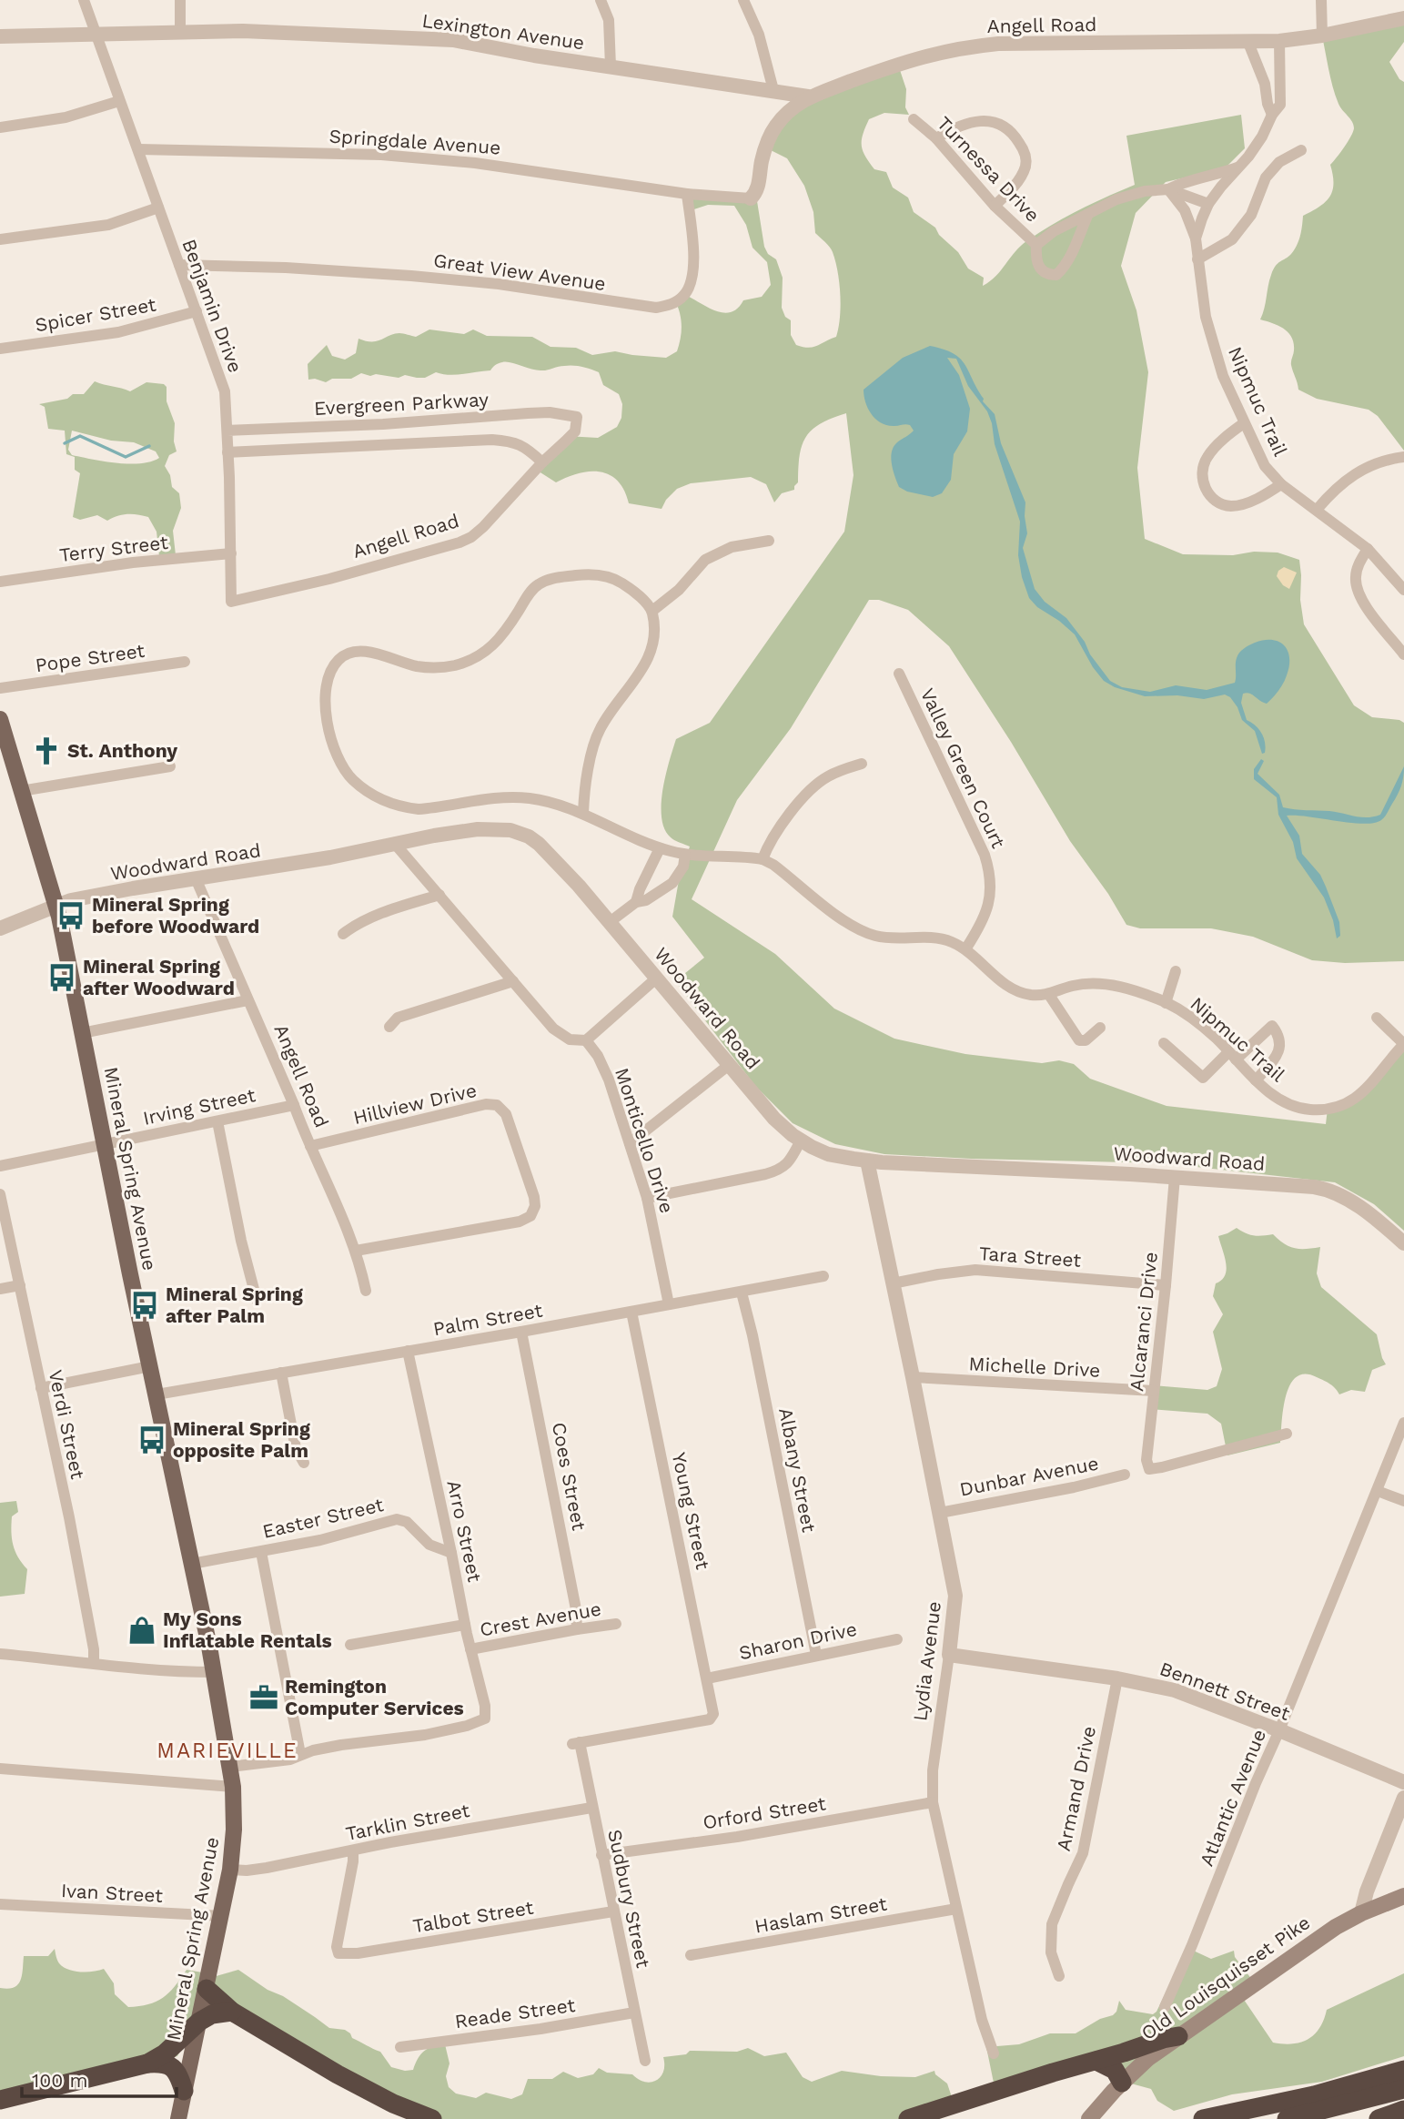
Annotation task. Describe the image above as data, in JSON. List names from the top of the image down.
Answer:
{
  "streets": {
    "main road": ["Mineral Spring Avenue", "Old Louisquisset Pike"],
    "street": [
      "Angell Road",
      "Lexington Avenue",
      "Springdale Avenue",
      "Turnessa Drive",
      "Great View Avenue",
      "Benjamin Drive",
      "Spicer Street",
      "Nipmuc Trail",
      "Evergreen Parkway",
      "Terry Street",
      "Pope Street",
      "Valley Green Court",
      "Woodward Road",
      "Hillview Drive",
      "Irving Street",
      "Monticello Drive",
      "Tara Street",
      "Palm Street",
      "Alcaranci Drive",
      "Michelle Drive",
      "Verdi Street",
      "Albany Street",
      "Coes Street",
      "Dunbar Avenue",
      "Young Street",
      "Easter Street",
      "Arro Street",
      "Crest Avenue",
      "Sharon Drive",
      "Lydia Avenue",
      "Bennett Street",
      "Armand Drive",
      "Atlantic Avenue",
      "Orford Street",
      "Tarklin Street",
      "Ivan Street",
      "Sudbury Street",
      "Haslam Street",
      "Talbot Street",
      "Reade Street"
    ]
  },
  "crossings": [
    ["Angell Road", "Lexington Avenue"],
    ["Angell Road", "Benjamin Drive"],
    ["Angell Road", "Nipmuc Trail"],
    ["Angell Road", "Evergreen Parkway"],
    ["Angell Road", "Woodward Road"],
    ["Angell Road", "Hillview Drive"],
    ["Angell Road", "Irving Street"],
    ["Lexington Avenue", "Benjamin Drive"],
    ["Springdale Avenue", "Great View Avenue"],
    ["Springdale Avenue", "Benjamin Drive"],
    ["Great View Avenue", "Benjamin Drive"],
    ["Benjamin Drive", "Spicer Street"],
    ["Benjamin Drive", "Evergreen Parkway"],
    ["Benjamin Drive", "Terry Street"],
    ["Nipmuc Trail", "Valley Green Court"],
    ["Woodward Road", "Mineral Spring Avenue"],
    ["Woodward Road", "Alcaranci Drive"],
    ["Woodward Road", "Lydia Avenue"],
    ["Irving Street", "Mineral Spring Avenue"],
    ["Monticello Drive", "Palm Street"],
    ["Mineral Spring Avenue", "Palm Street"],
    ["Mineral Spring Avenue", "Easter Street"],
    ["Mineral Spring Avenue", "Tarklin Street"],
    ["Mineral Spring Avenue", "Ivan Street"],
    ["Tara Street", "Alcaranci Drive"],
    ["Tara Street", "Lydia Avenue"],
    ["Palm Street", "Albany Street"],
    ["Palm Street", "Coes Street"],
    ["Palm Street", "Young Street"],
    ["Palm Street", "Arro Street"],
    ["Alcaranci Drive", "Michelle Drive"],
    ["Michelle Drive", "Lydia Avenue"],
    ["Albany Street", "Sharon Drive"],
    ["Coes Street", "Crest Avenue"],
    ["Dunbar Avenue", "Lydia Avenue"],
    ["Young Street", "Sharon Drive"],
    ["Young Street", "Sudbury Street"],
    ["Easter Street", "Arro Street"],
    ["Arro Street", "Crest Avenue"],
    ["Lydia Avenue", "Bennett Street"],
    ["Lydia Avenue", "Orford Street"],
    ["Lydia Avenue", "Haslam Street"],
    ["Bennett Street", "Armand Drive"],
    ["Bennett Street", "Atlantic Avenue"],
    ["Orford Street", "Sudbury Street"],
    ["Tarklin Street", "Sudbury Street"],
    ["Tarklin Street", "Talbot Street"],
    ["Sudbury Street", "Talbot Street"],
    ["Sudbury Street", "Reade Street"]
  ],
  "districts": ["MARIEVILLE"],
  "places": {
    "church": ["St. Anthony"],
    "bus stop": [
      "Mineral Spring before Woodward",
      "Mineral Spring after Woodward",
      "Mineral Spring after Palm",
      "Mineral Spring opposite Palm"
    ],
    "shop": ["My Sons Inflatable Rentals"],
    "office": ["Remington Computer Services"]
  },
  "scale_bar": "100 m"
}
